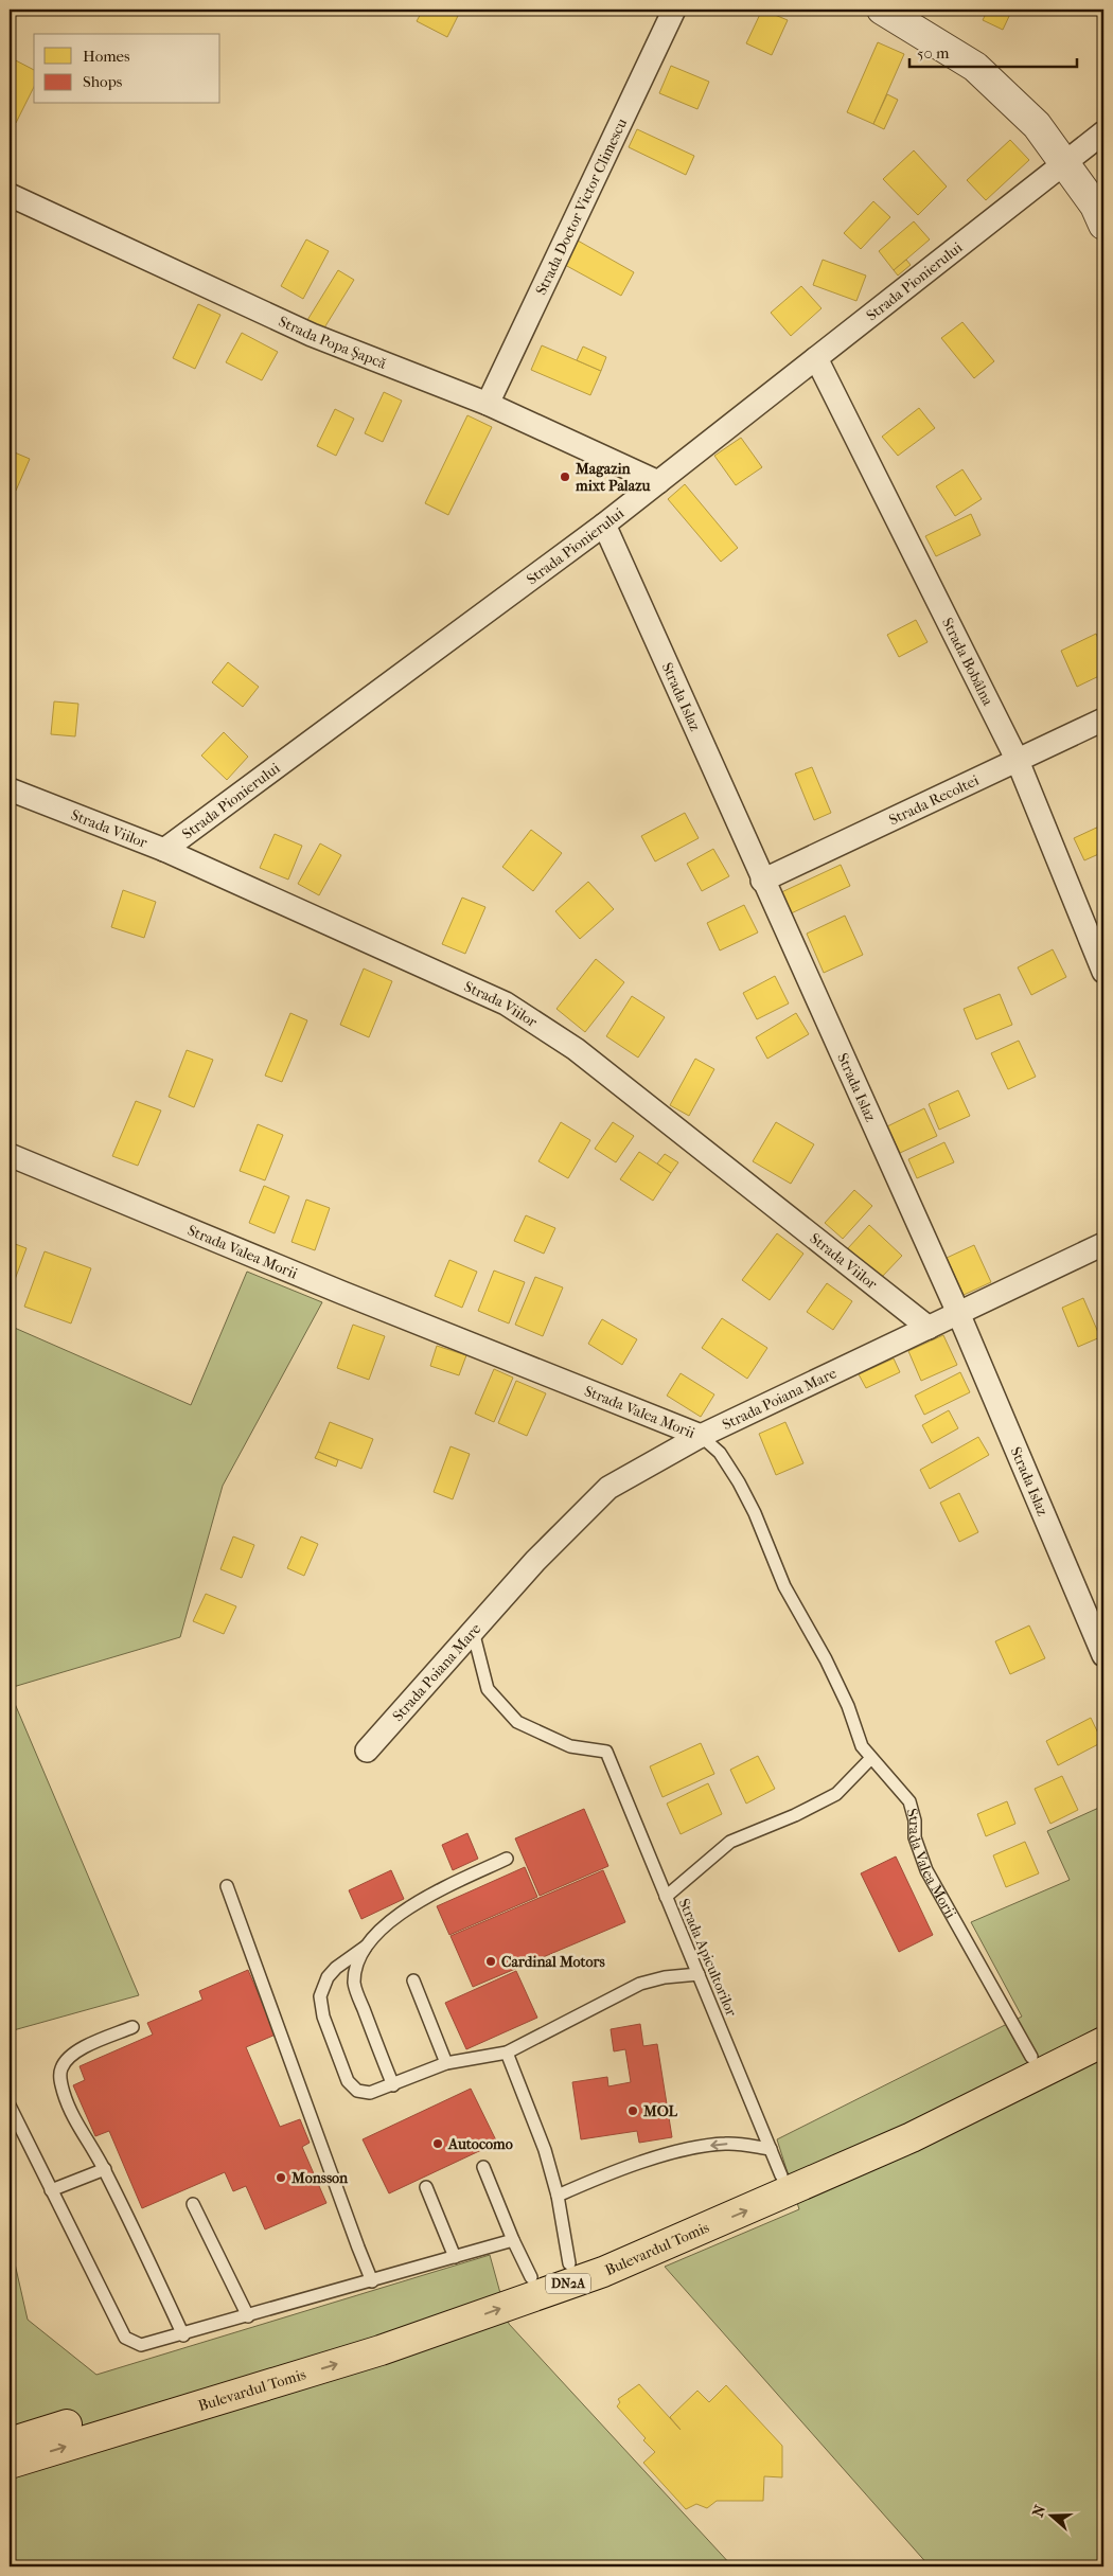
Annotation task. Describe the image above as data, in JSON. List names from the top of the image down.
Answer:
{
  "streets": {
    "main road": ["Bulevardul Tomis", "DN2A"],
    "street": [
      "Strada Doctor Victor Climescu",
      "Strada Pionierului",
      "Strada Popa Șapcă",
      "Strada Bobâlna",
      "Strada Islaz",
      "Strada Recoltei",
      "Strada Viilor",
      "Strada Valea Morii",
      "Strada Poiana Mare"
    ],
    "lane": ["Strada Apicultorilor"]
  },
  "crossings": [
    ["Strada Doctor Victor Climescu", "Strada Popa Șapcă"],
    ["Strada Pionierului", "Strada Popa Șapcă"],
    ["Strada Pionierului", "Strada Bobâlna"],
    ["Strada Pionierului", "Strada Islaz"],
    ["Strada Pionierului", "Strada Viilor"],
    ["Strada Bobâlna", "Strada Recoltei"],
    ["Strada Islaz", "Strada Recoltei"],
    ["Strada Islaz", "Strada Poiana Mare"],
    ["Strada Viilor", "Strada Poiana Mare"],
    ["Strada Valea Morii", "Strada Poiana Mare"],
    ["Strada Valea Morii", "Bulevardul Tomis"],
    ["Strada Poiana Mare", "Strada Apicultorilor"],
    ["Strada Apicultorilor", "Bulevardul Tomis"]
  ],
  "places": [
    "Magazin mixt Palazu",
    "Cardinal Motors",
    "MOL",
    "Autocomo",
    "Monsson"
  ],
  "legend": ["Homes", "Shops"],
  "scale_bar": "50 m",
  "north": "left"
}
